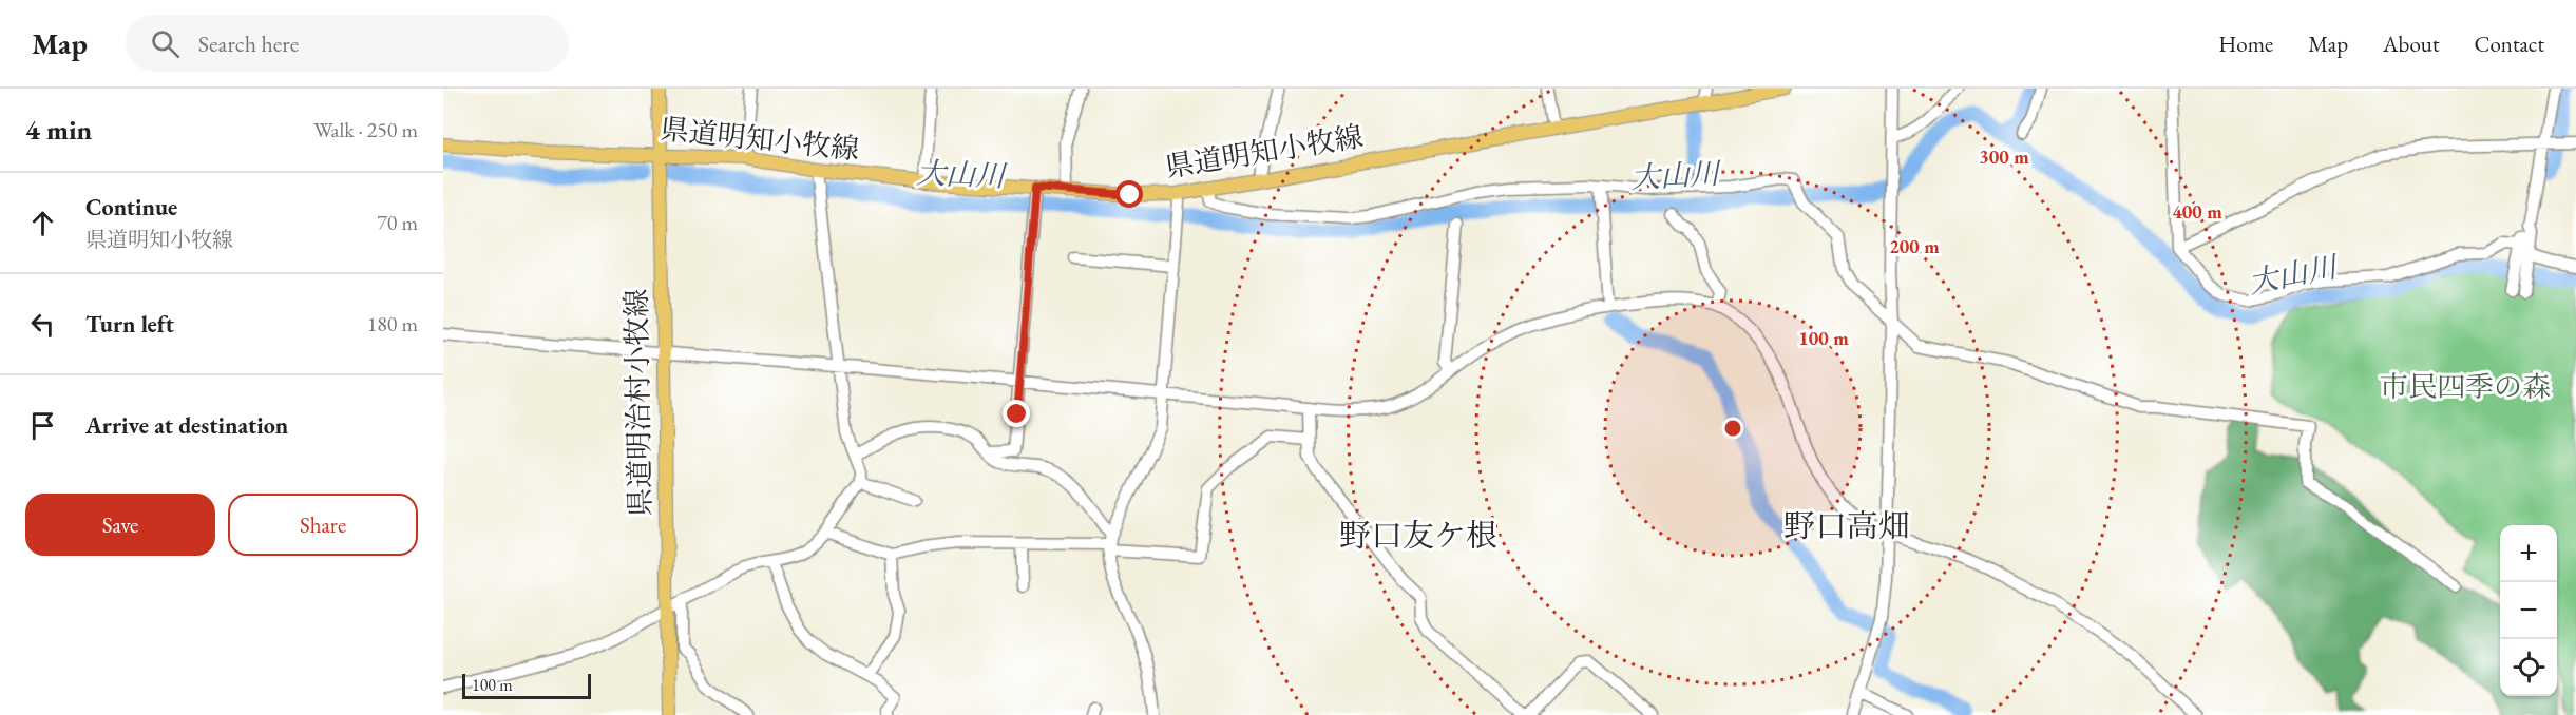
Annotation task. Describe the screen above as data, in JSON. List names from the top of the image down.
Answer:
{
  "streets": {
    "main road": ["県道明知小牧線", "県道明治村小牧線"]
  },
  "crossings": [
    ["県道明知小牧線", "県道明治村小牧線"]
  ],
  "districts": ["野口高畑", "野口友ケ根"],
  "water": ["大山川"],
  "parks": ["市民四季の森"],
  "scale_bar": "100 m",
  "page": {
    "header": "Map",
    "search": "Search here",
    "nav": [
      "Home",
      "Map",
      "About",
      "Contact"
    ],
    "heading": ["4 min", "Walk · 250 m"],
    "list": [
      ["Continue", "県道明知小牧線", "70 m"],
      ["Turn left", "180 m"],
      "Arrive at destination"
    ],
    "buttons": ["Save", "Share"],
    "map_buttons": ["+", "−"],
    "scale": "100 m"
  },
  "rings": [
    "300 m",
    "400 m",
    "200 m",
    "100 m"
  ]
}
